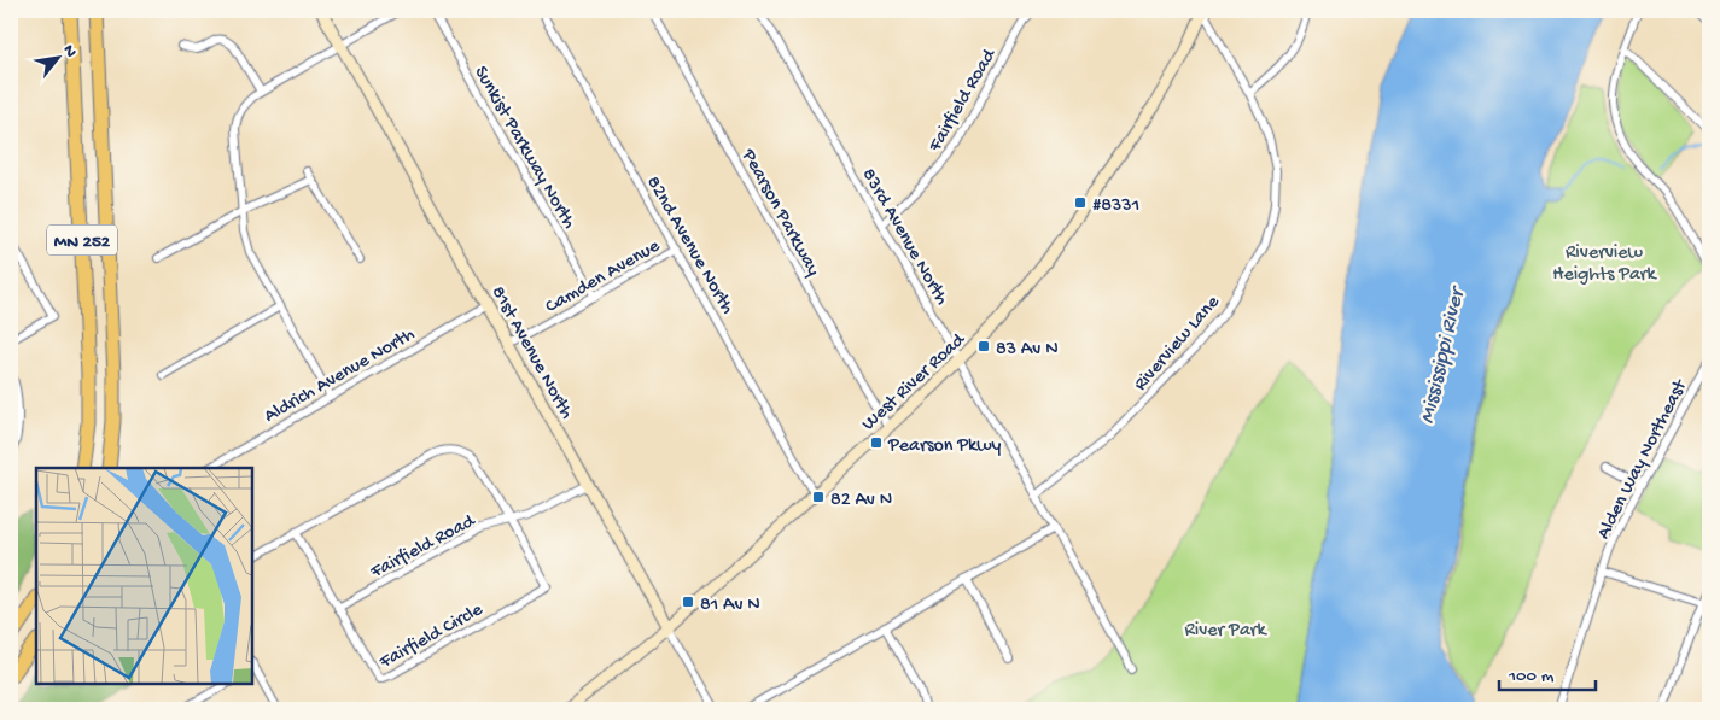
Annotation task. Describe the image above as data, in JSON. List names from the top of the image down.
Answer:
{
  "streets": {
    "highway": ["MN 252"],
    "street": [
      "Fairfield Road",
      "Sunkist Parkway North",
      "Pearson Parkway",
      "83rd Avenue North",
      "82nd Avenue North",
      "Camden Avenue",
      "Riverview Lane",
      "81st Avenue North",
      "Aldrich Avenue North",
      "West River Road",
      "Alden Way Northeast",
      "Fairfield Circle"
    ]
  },
  "crossings": [
    ["Fairfield Road", "83rd Avenue North"],
    ["Fairfield Road", "81st Avenue North"],
    ["Fairfield Road", "Fairfield Circle"],
    ["Sunkist Parkway North", "Camden Avenue"],
    ["Pearson Parkway", "West River Road"],
    ["83rd Avenue North", "Riverview Lane"],
    ["83rd Avenue North", "West River Road"],
    ["82nd Avenue North", "Camden Avenue"],
    ["82nd Avenue North", "West River Road"],
    ["Camden Avenue", "81st Avenue North"],
    ["Riverview Lane", "West River Road"],
    ["81st Avenue North", "Aldrich Avenue North"],
    ["81st Avenue North", "West River Road"]
  ],
  "water": ["Mississippi River"],
  "parks": ["Riverview Heights Park", "River Park"],
  "places": {
    "transit": [
      "#8331",
      "83 Av N",
      "Pearson Pkwy",
      "82 Av N",
      "81 Av N"
    ]
  },
  "scale_bar": "100 m",
  "north": "top right"
}
